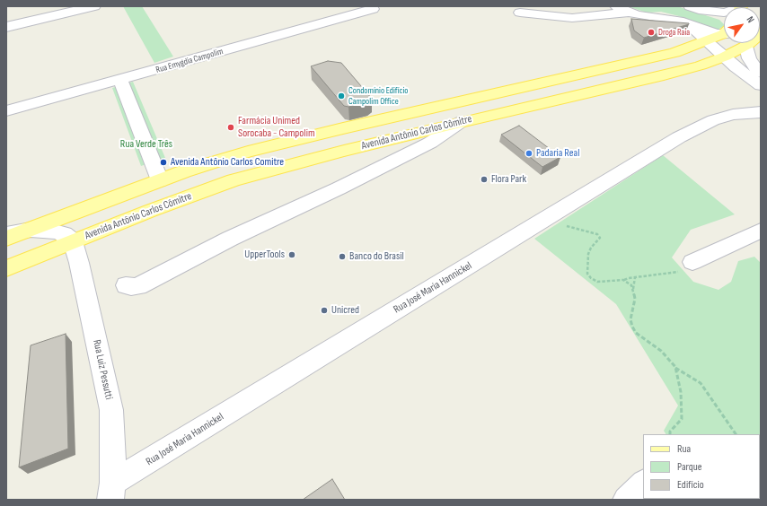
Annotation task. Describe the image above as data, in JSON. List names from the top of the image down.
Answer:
{
  "streets": {
    "main road": ["Avenida Antônio Carlos Cômitre"],
    "street": ["Rua Emygdia Campolim", "Rua José Maria Hannickel", "Rua Luiz Pessutti"]
  },
  "crossings": [
    ["Avenida Antônio Carlos Cômitre", "Rua Luiz Pessutti"],
    ["Rua José Maria Hannickel", "Rua Luiz Pessutti"]
  ],
  "parks": ["Rua Verde Três"],
  "places": [
    "Droga Raia",
    "Condomínio Edifício Campolim Office",
    "Farmácia Unimed Sorocaba - Campolim",
    "Padaria Real",
    "Avenida Antônio Carlos Comitre",
    "Flora Park",
    "UpperTools",
    "Banco do Brasil",
    "Unicred"
  ],
  "legend": ["Rua", "Parque", "Edifício"],
  "north": "top right"
}
